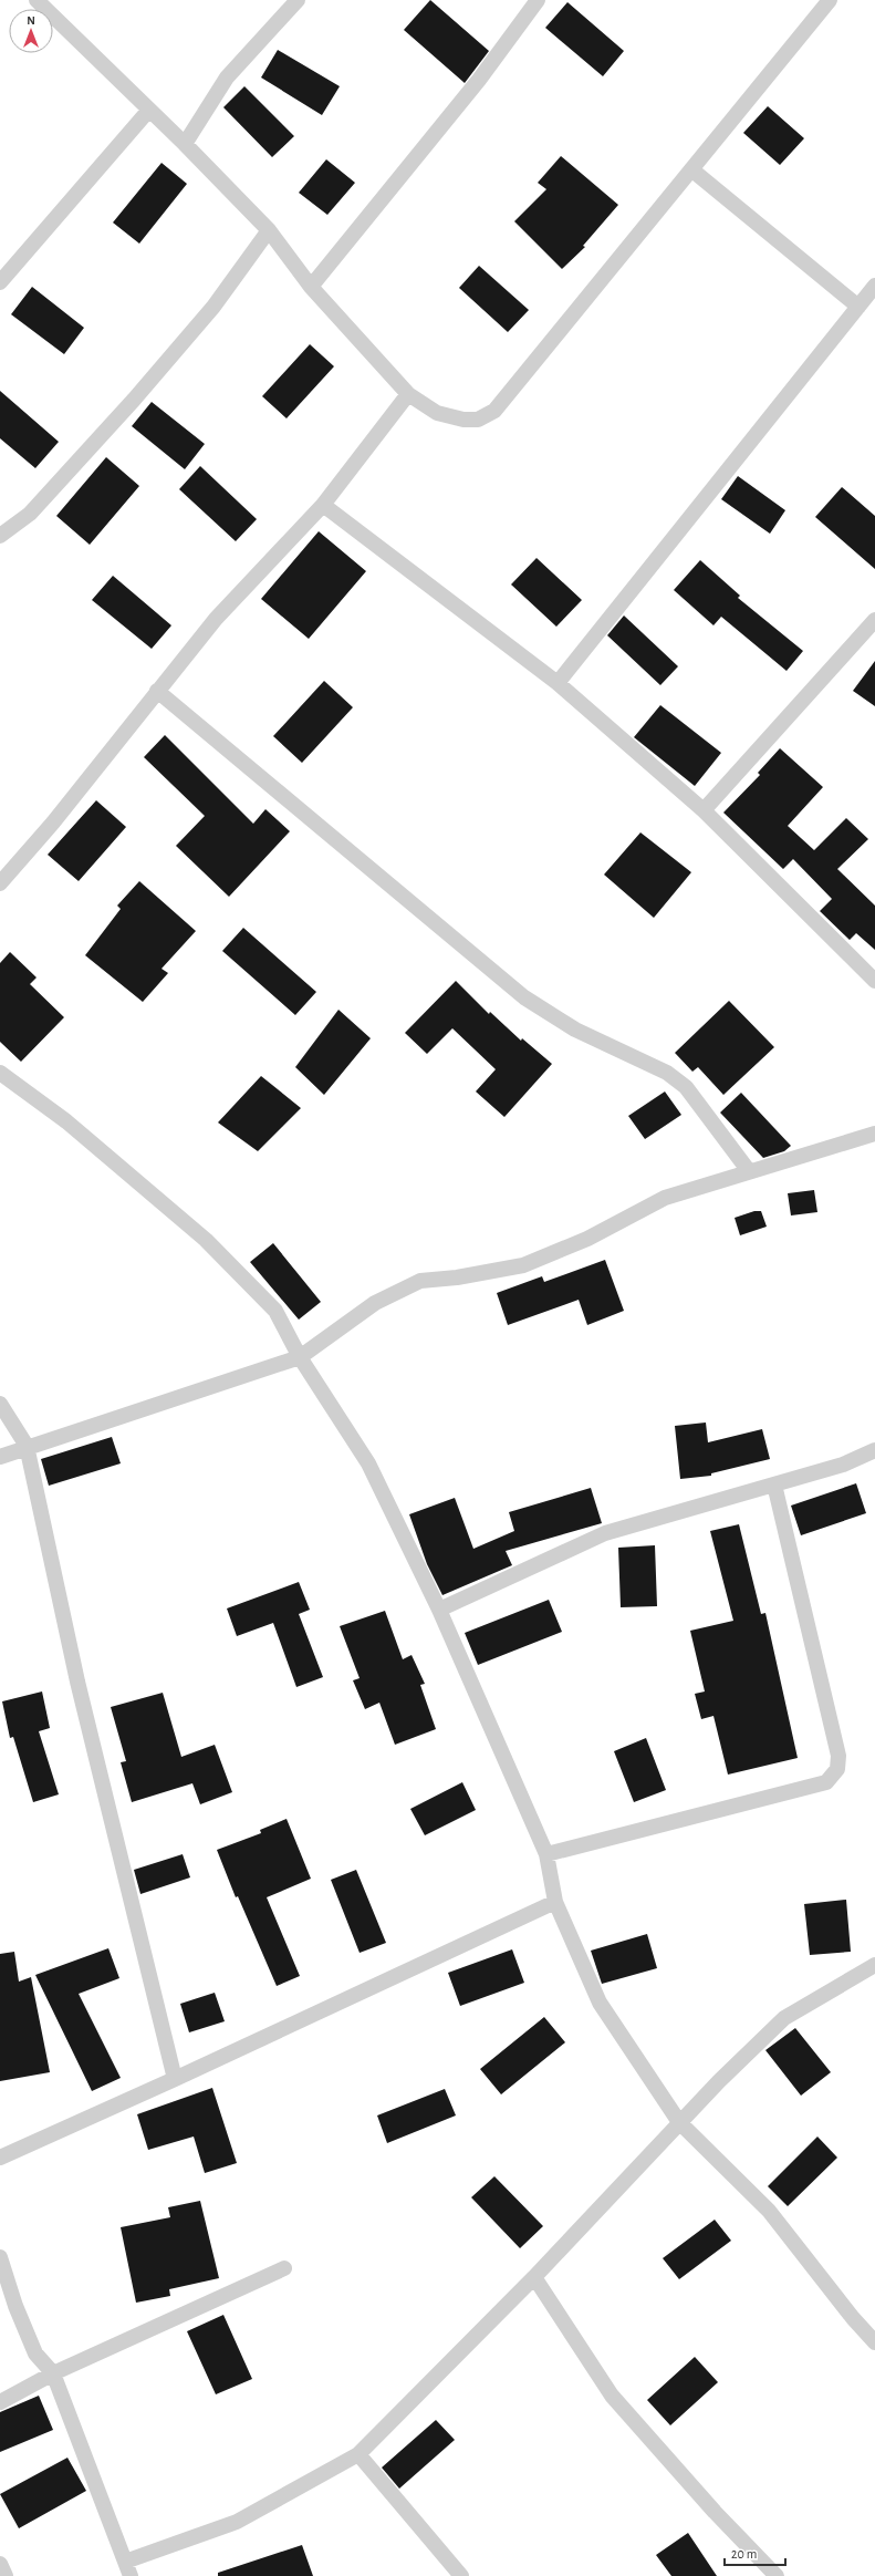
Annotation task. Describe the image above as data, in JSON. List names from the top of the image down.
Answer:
{
  "scale_bar": "20 m",
  "north": "top"
}
